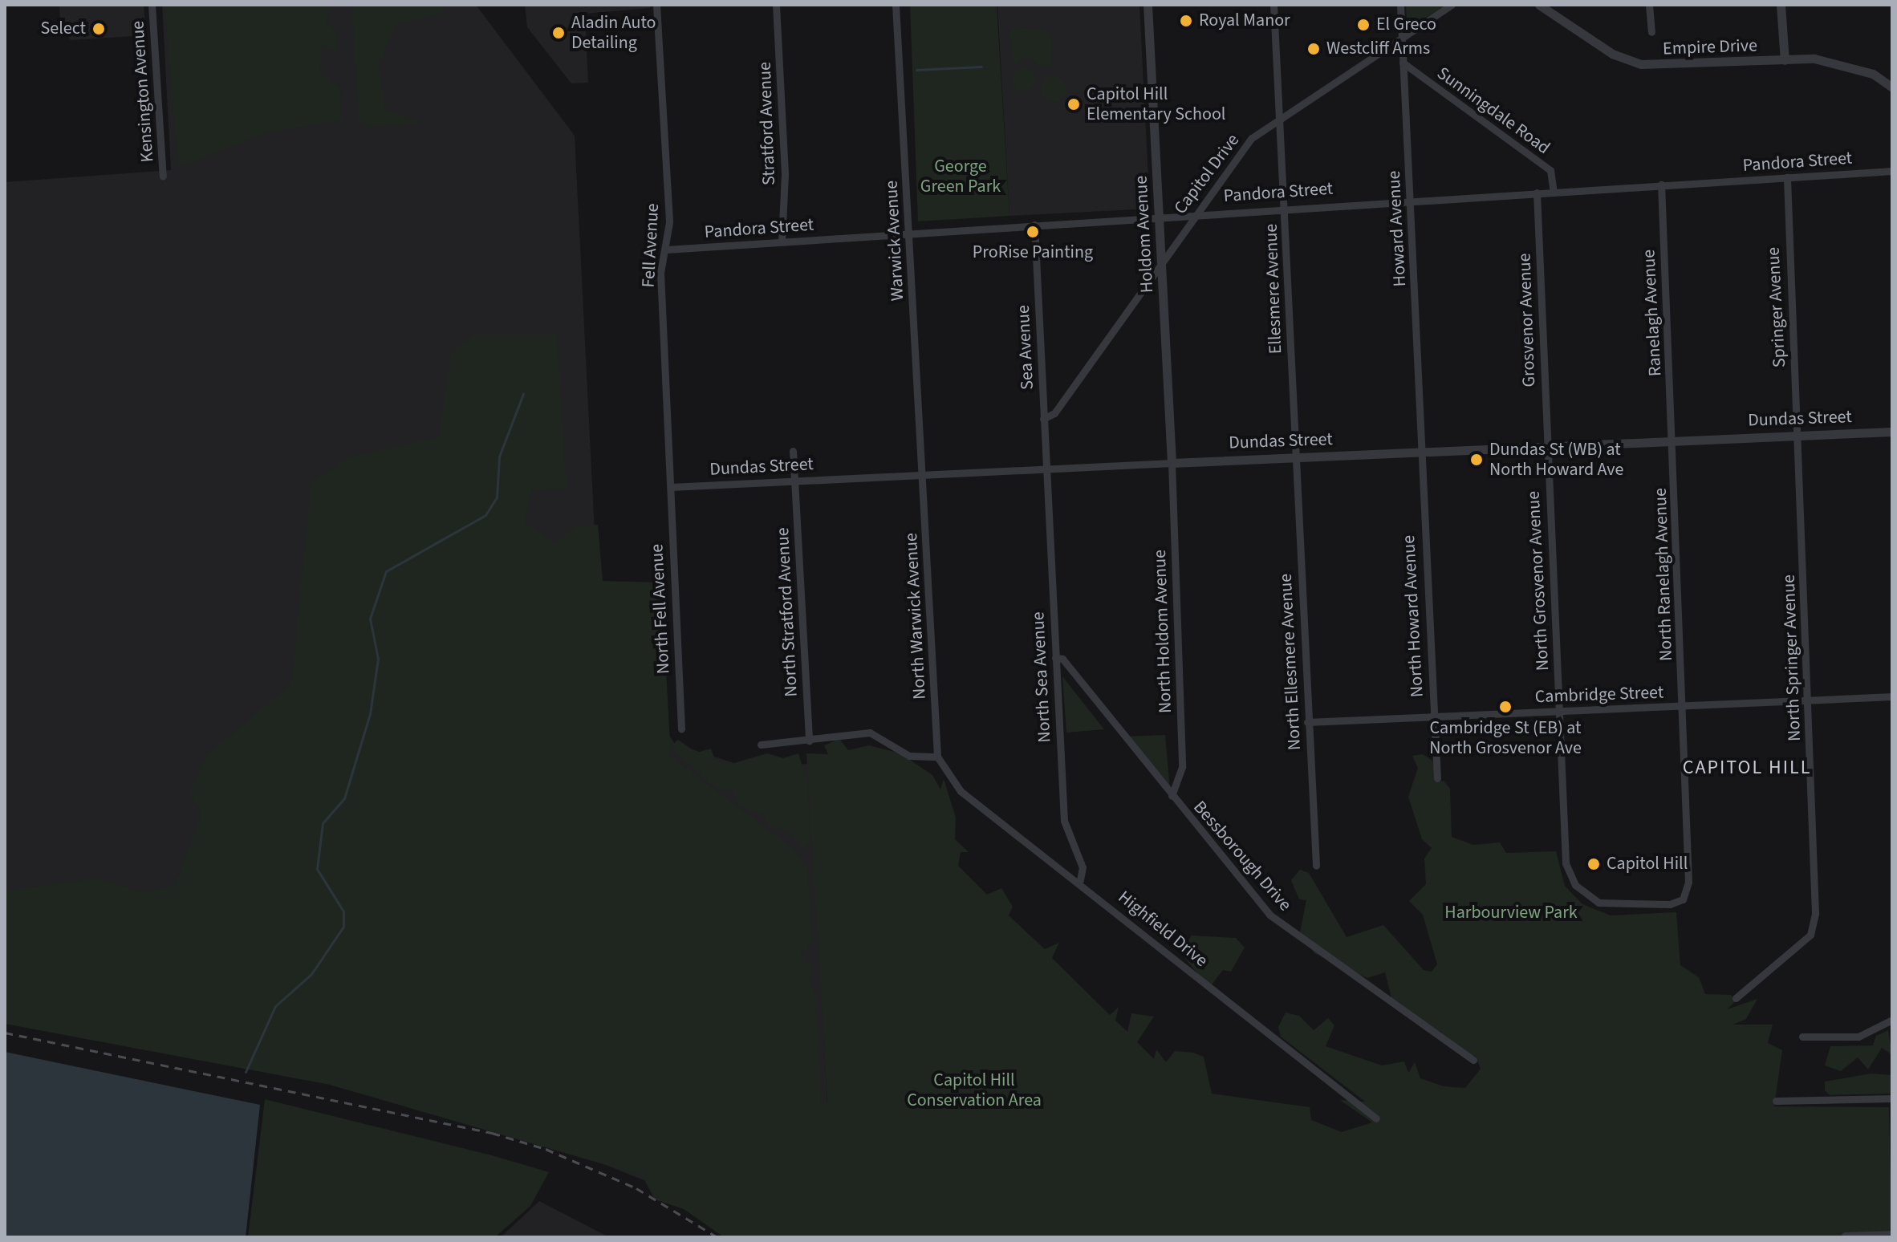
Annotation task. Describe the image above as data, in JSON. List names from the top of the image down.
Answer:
{
  "streets": {
    "street": [
      "Empire Drive",
      "Kensington Avenue",
      "Sunningdale Road",
      "Stratford Avenue",
      "Pandora Street",
      "Capitol Drive",
      "Howard Avenue",
      "Holdom Avenue",
      "Warwick Avenue",
      "Fell Avenue",
      "Ellesmere Avenue",
      "Springer Avenue",
      "Ranelagh Avenue",
      "Grosvenor Avenue",
      "Sea Avenue",
      "Dundas Street",
      "North Ranelagh Avenue",
      "North Grosvenor Avenue",
      "North Fell Avenue",
      "North Stratford Avenue",
      "North Warwick Avenue",
      "North Howard Avenue",
      "North Holdom Avenue",
      "North Springer Avenue",
      "North Ellesmere Avenue",
      "North Sea Avenue",
      "Cambridge Street",
      "Bessborough Drive",
      "Highfield Drive"
    ]
  },
  "crossings": [
    ["Sunningdale Road", "Pandora Street"],
    ["Sunningdale Road", "Howard Avenue"],
    ["Stratford Avenue", "Pandora Street"],
    ["Pandora Street", "Capitol Drive"],
    ["Pandora Street", "Howard Avenue"],
    ["Pandora Street", "Holdom Avenue"],
    ["Pandora Street", "Warwick Avenue"],
    ["Pandora Street", "Fell Avenue"],
    ["Pandora Street", "Ellesmere Avenue"],
    ["Pandora Street", "Springer Avenue"],
    ["Pandora Street", "Ranelagh Avenue"],
    ["Pandora Street", "Grosvenor Avenue"],
    ["Pandora Street", "Sea Avenue"],
    ["Capitol Drive", "Howard Avenue"],
    ["Capitol Drive", "Holdom Avenue"],
    ["Capitol Drive", "Ellesmere Avenue"],
    ["Capitol Drive", "Sea Avenue"],
    ["Howard Avenue", "Dundas Street"],
    ["Howard Avenue", "North Howard Avenue"],
    ["Holdom Avenue", "Dundas Street"],
    ["Holdom Avenue", "North Holdom Avenue"],
    ["Warwick Avenue", "Dundas Street"],
    ["Warwick Avenue", "North Warwick Avenue"],
    ["Fell Avenue", "Dundas Street"],
    ["Fell Avenue", "North Fell Avenue"],
    ["Ellesmere Avenue", "Dundas Street"],
    ["Ellesmere Avenue", "North Ellesmere Avenue"],
    ["Springer Avenue", "Dundas Street"],
    ["Springer Avenue", "North Springer Avenue"],
    ["Ranelagh Avenue", "Dundas Street"],
    ["Ranelagh Avenue", "North Ranelagh Avenue"],
    ["Grosvenor Avenue", "Dundas Street"],
    ["Grosvenor Avenue", "North Grosvenor Avenue"],
    ["Sea Avenue", "Dundas Street"],
    ["Sea Avenue", "North Sea Avenue"],
    ["Dundas Street", "North Ranelagh Avenue"],
    ["Dundas Street", "North Grosvenor Avenue"],
    ["Dundas Street", "North Fell Avenue"],
    ["Dundas Street", "North Stratford Avenue"],
    ["Dundas Street", "North Warwick Avenue"],
    ["Dundas Street", "North Howard Avenue"],
    ["Dundas Street", "North Holdom Avenue"],
    ["Dundas Street", "North Springer Avenue"],
    ["Dundas Street", "North Ellesmere Avenue"],
    ["Dundas Street", "North Sea Avenue"],
    ["North Ranelagh Avenue", "North Grosvenor Avenue"],
    ["North Ranelagh Avenue", "Cambridge Street"],
    ["North Grosvenor Avenue", "Cambridge Street"],
    ["North Warwick Avenue", "Highfield Drive"],
    ["North Howard Avenue", "Cambridge Street"],
    ["North Holdom Avenue", "Bessborough Drive"],
    ["North Springer Avenue", "Cambridge Street"],
    ["North Ellesmere Avenue", "Cambridge Street"],
    ["North Sea Avenue", "Bessborough Drive"],
    ["North Sea Avenue", "Highfield Drive"]
  ],
  "districts": ["CAPITOL HILL"],
  "parks": ["George Green Park", "Harbourview Park", "Capitol Hill Conservation Area"],
  "places": [
    "Royal Manor",
    "El Greco",
    "Select",
    "Aladin Auto Detailing",
    "Westcliff Arms",
    "Capitol Hill Elementary School",
    "ProRise Painting",
    "Dundas St (WB) at North Howard Ave",
    "Cambridge St (EB) at North Grosvenor Ave",
    "Capitol Hill"
  ]
}
